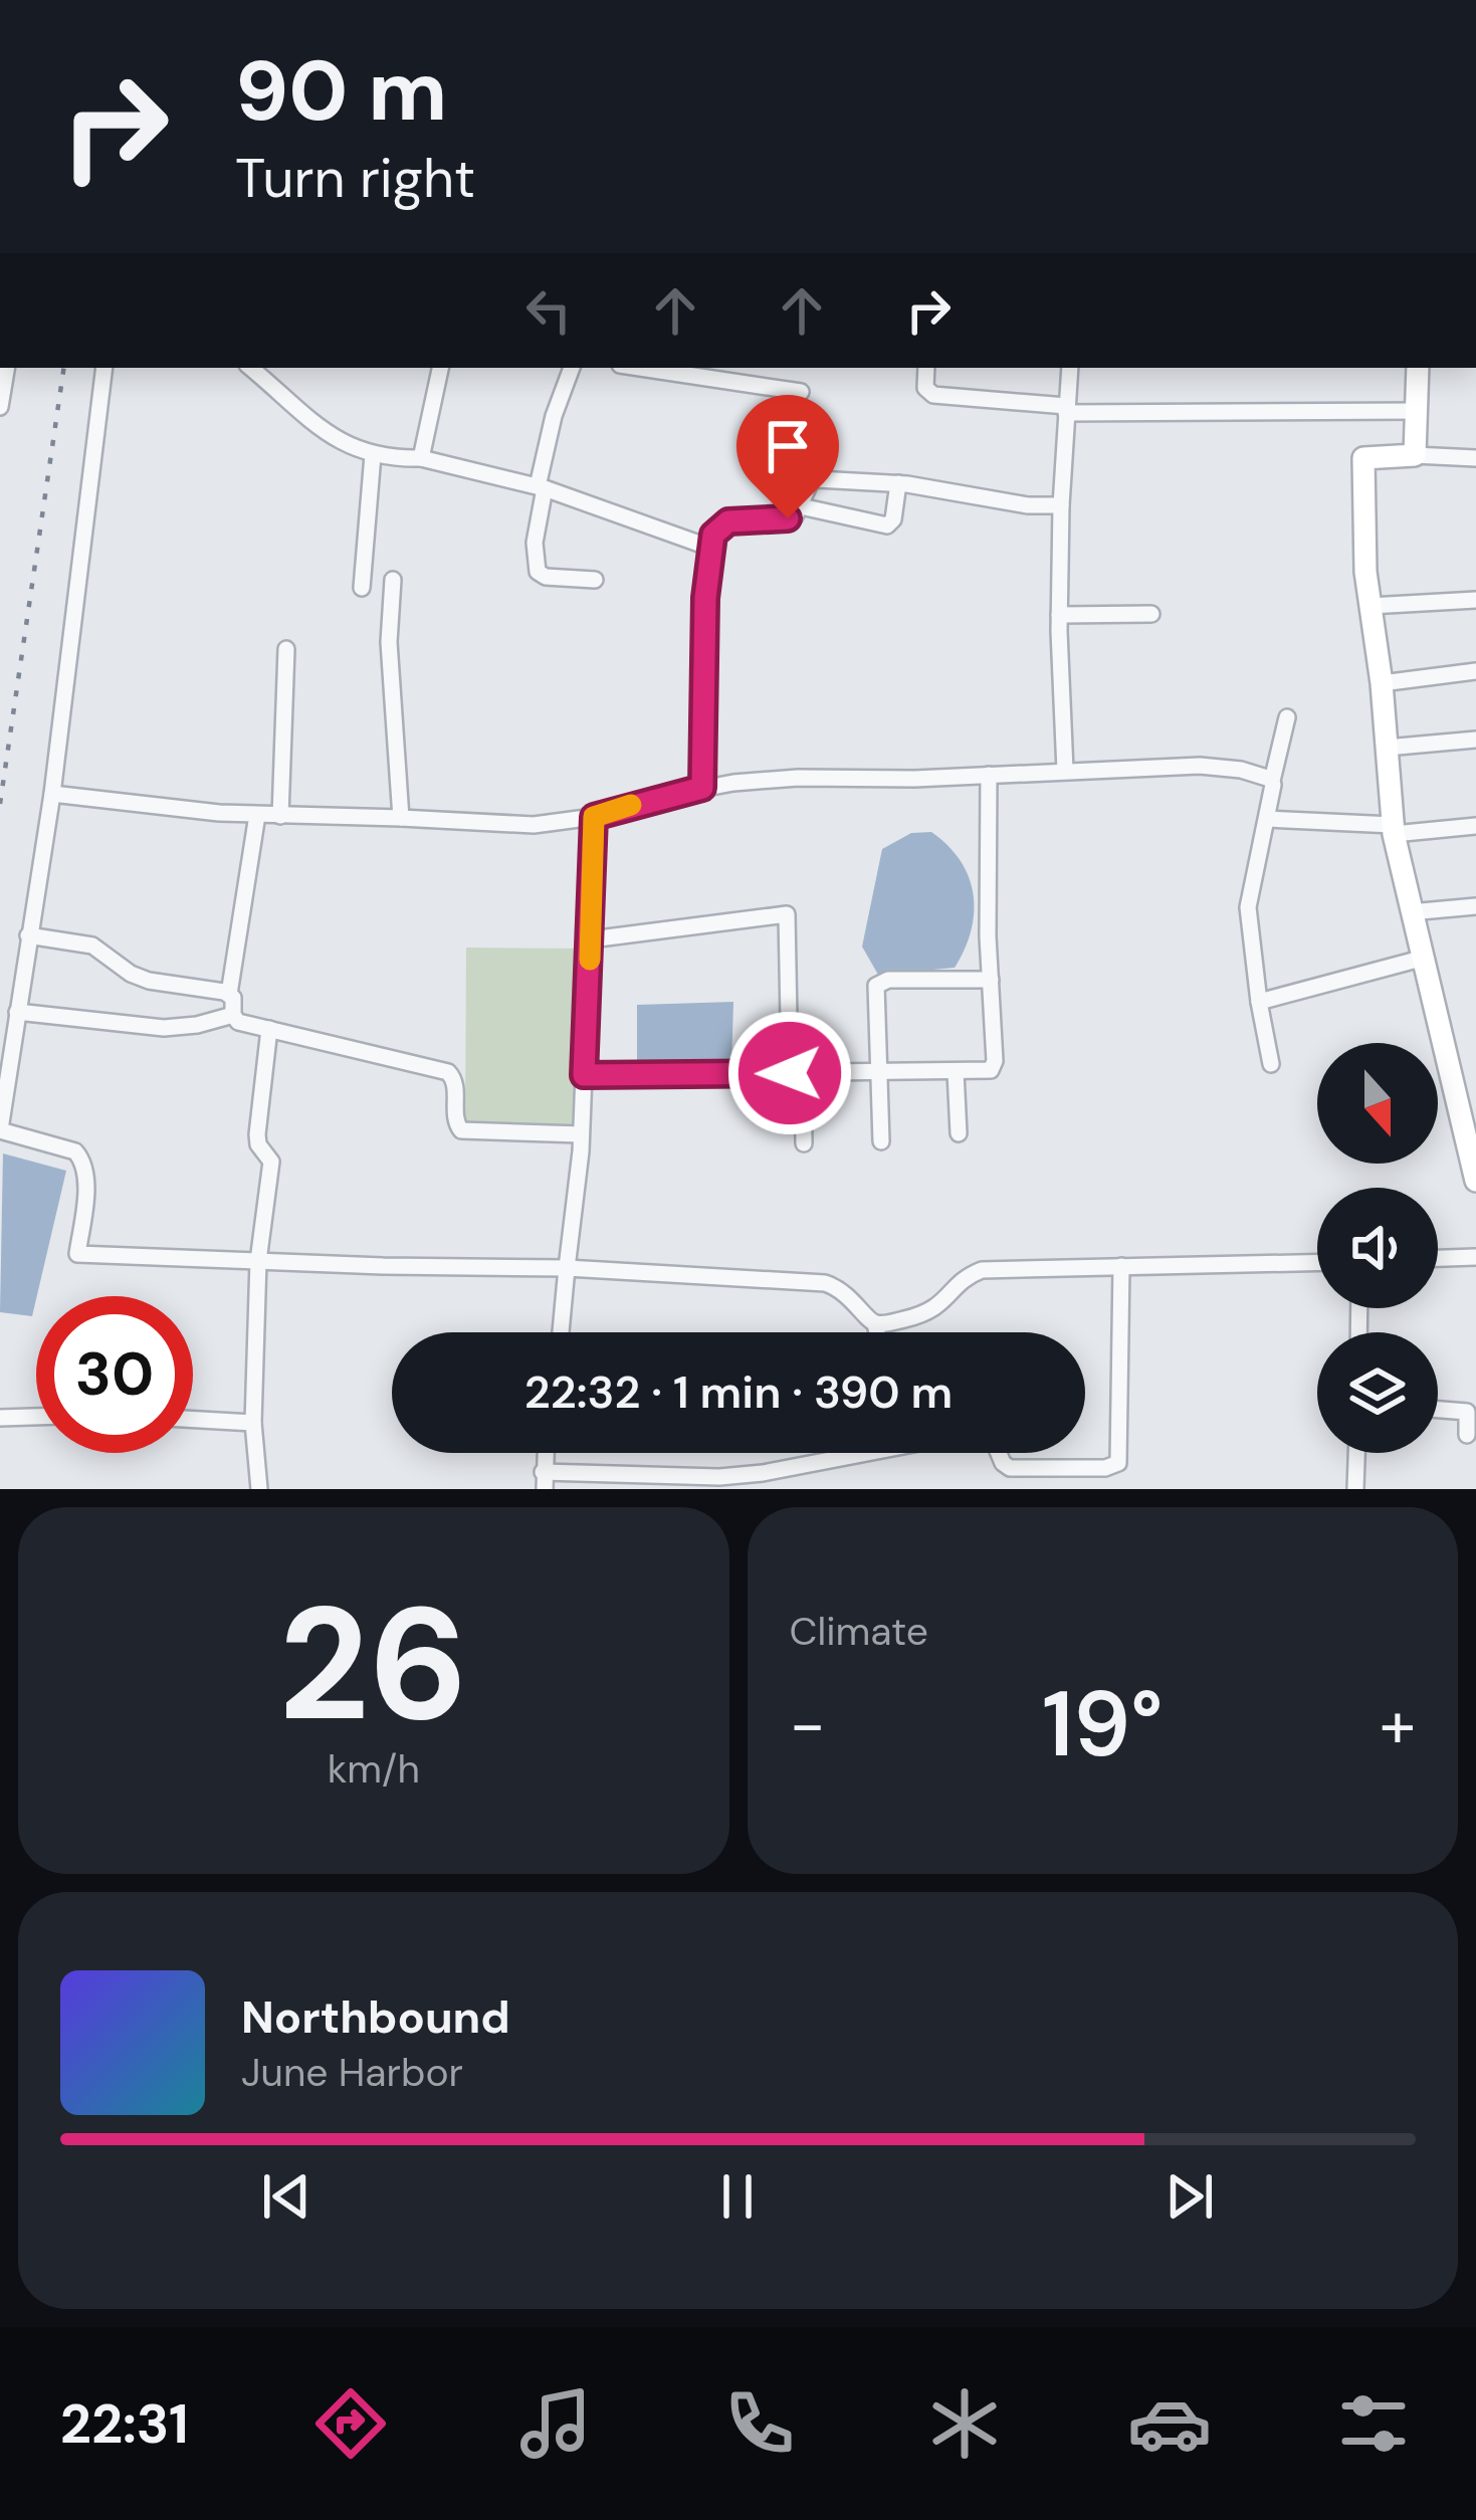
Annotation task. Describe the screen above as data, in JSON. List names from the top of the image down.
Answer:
{
  "north": "bottom",
  "page": {
    "turn": ["90 m", "Turn right"],
    "limit": "30",
    "trip": "22:32 · 1 min · 390 m",
    "tile": [
      ["26", "km/h"],
      "Climate"
    ],
    "heat": ["−", "19°", "+"],
    "song": ["Northbound", "June Harbor"],
    "tabs": "22:31"
  }
}
